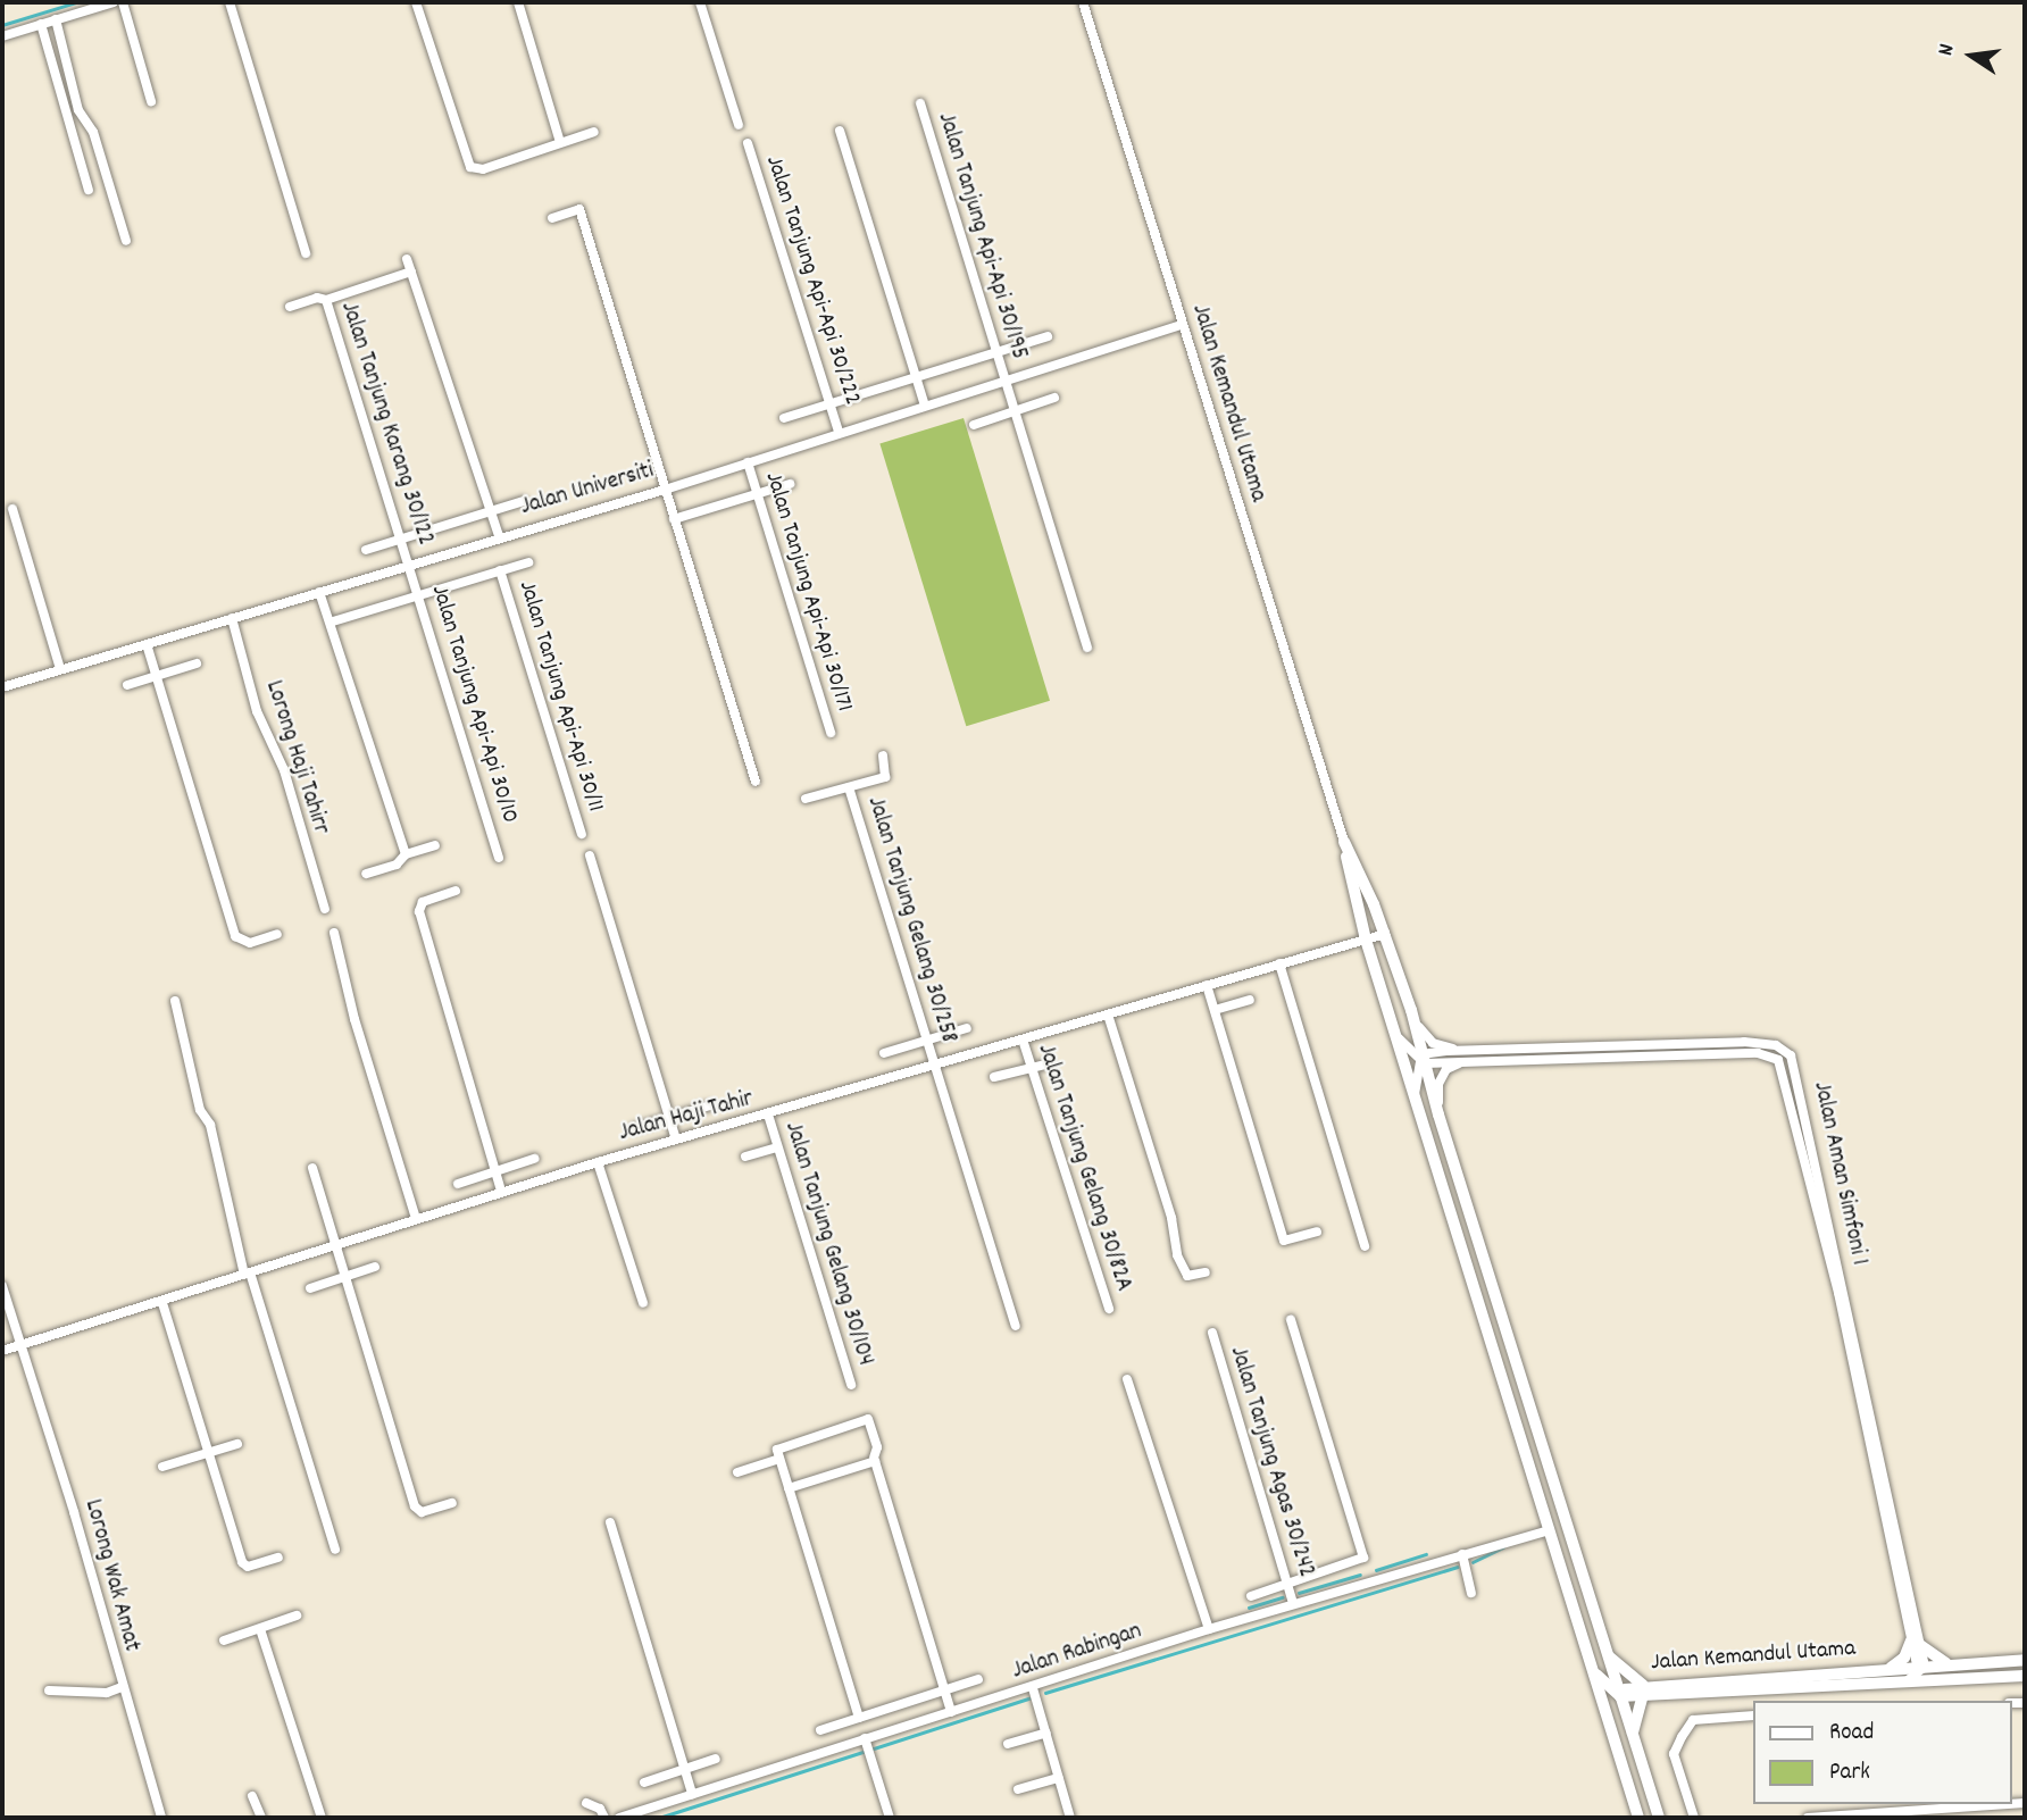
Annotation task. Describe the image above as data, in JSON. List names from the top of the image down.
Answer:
{
  "streets": {
    "street": [
      "Jalan Tanjung Api-Api 30/195",
      "Jalan Tanjung Api-Api 30/222",
      "Jalan Kemandul Utama",
      "Jalan Tanjung Karang 30/122",
      "Jalan Universiti",
      "Jalan Tanjung Api-Api 30/171",
      "Jalan Tanjung Api-Api 30/11",
      "Jalan Tanjung Api-Api 30/10",
      "Lorong Haji Tahirr",
      "Jalan Tanjung Gelang 30/258",
      "Jalan Haji Tahir",
      "Jalan Tanjung Gelang 30/82A",
      "Jalan Aman Simfoni 1",
      "Jalan Tanjung Gelang 30/104",
      "Jalan Tanjung Agas 30/242",
      "Lorong Wak Amat",
      "Jalan Rabingan"
    ]
  },
  "crossings": [
    ["Jalan Tanjung Api-Api 30/195", "Jalan Universiti"],
    ["Jalan Tanjung Api-Api 30/222", "Jalan Universiti"],
    ["Jalan Kemandul Utama", "Jalan Universiti"],
    ["Jalan Kemandul Utama", "Jalan Aman Simfoni 1"],
    ["Jalan Tanjung Karang 30/122", "Jalan Universiti"],
    ["Jalan Tanjung Karang 30/122", "Jalan Tanjung Api-Api 30/10"],
    ["Jalan Universiti", "Jalan Tanjung Api-Api 30/171"],
    ["Jalan Universiti", "Jalan Tanjung Api-Api 30/10"],
    ["Jalan Universiti", "Lorong Haji Tahirr"],
    ["Jalan Tanjung Gelang 30/258", "Jalan Haji Tahir"],
    ["Jalan Haji Tahir", "Jalan Tanjung Gelang 30/82A"],
    ["Jalan Haji Tahir", "Jalan Tanjung Gelang 30/104"],
    ["Jalan Haji Tahir", "Lorong Wak Amat"],
    ["Jalan Tanjung Agas 30/242", "Jalan Rabingan"]
  ],
  "legend": ["Road", "Park"],
  "north": "left"
}
